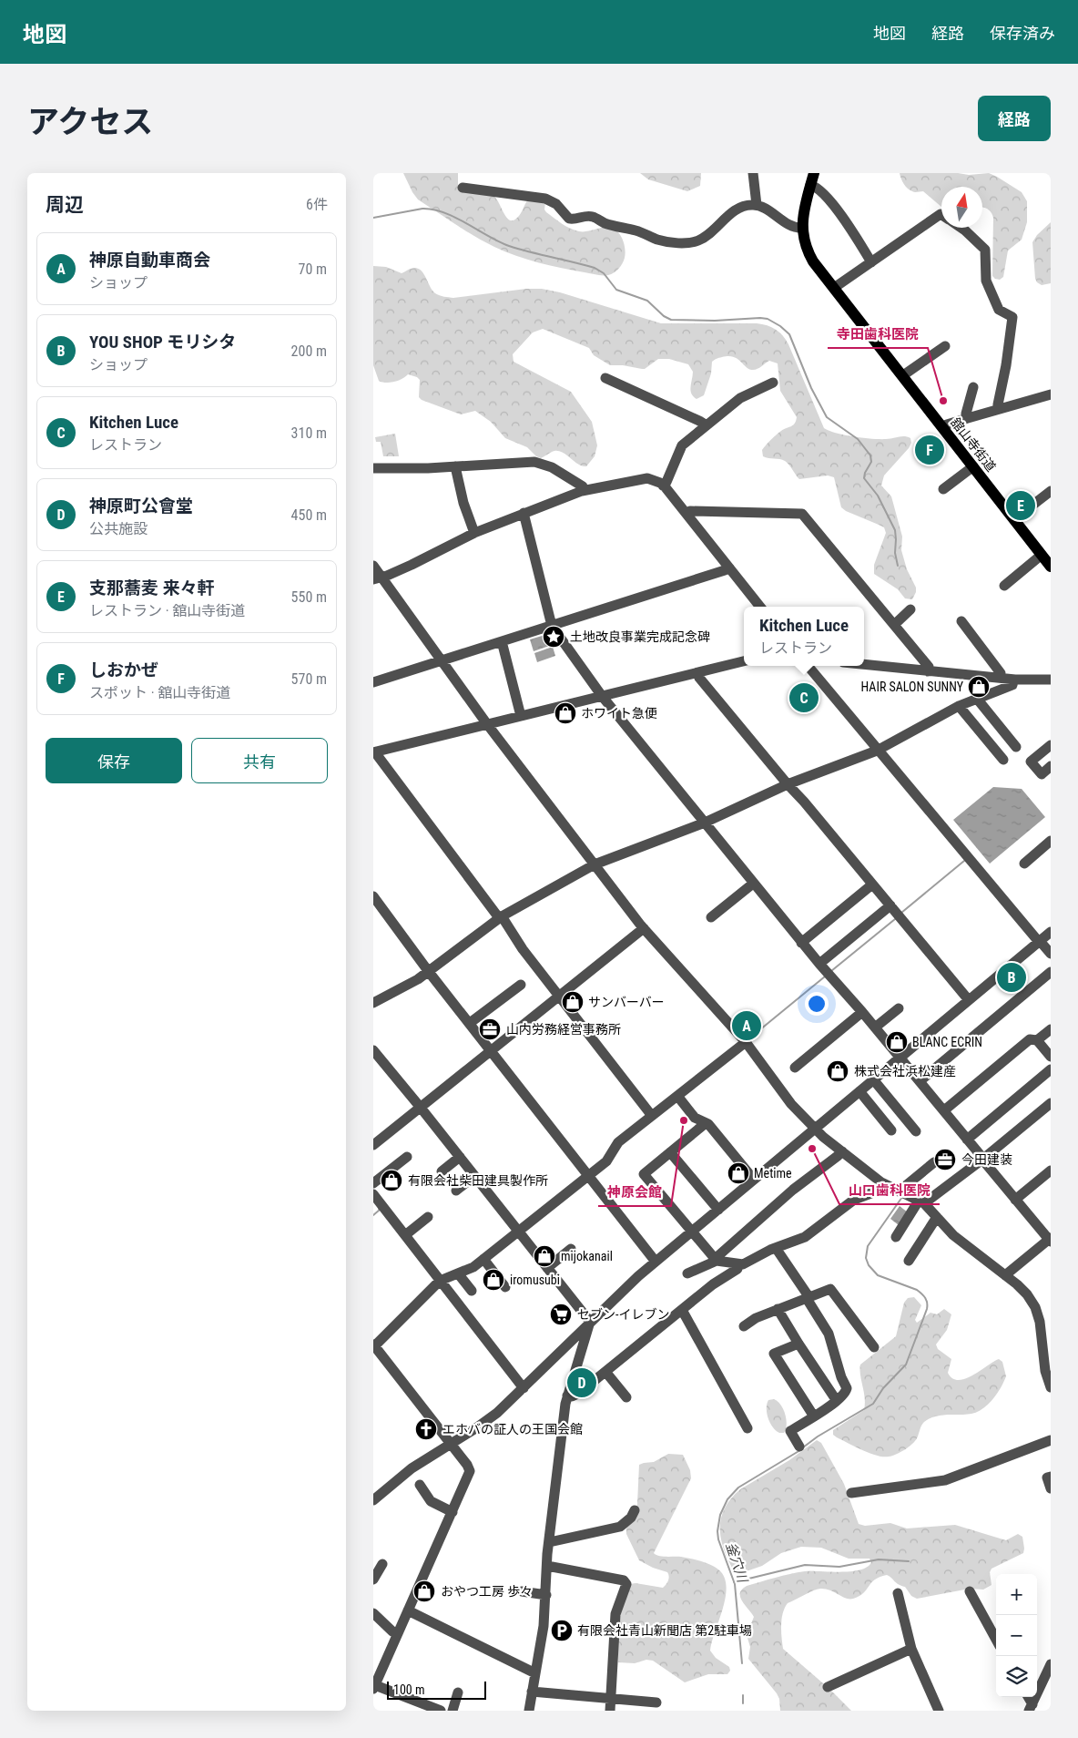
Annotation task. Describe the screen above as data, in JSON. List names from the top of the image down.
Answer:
{
  "streets": {
    "main road": ["舘山寺街道"]
  },
  "water": ["釜穴川"],
  "places": {
    "other": ["寺田歯科医院", "神原会館", "山口歯科医院"],
    "place": ["土地改良事業完成記念碑"],
    "shop": [
      "HAIR SALON SUNNY",
      "ホワイト急便",
      "サンバーバー",
      "BLANC ECRIN",
      "株式会社浜松建産",
      "Metime",
      "有限会社柴田建具製作所",
      "mijokanail",
      "iromusubi",
      "おやつ工房 歩々"
    ],
    "office": ["山内労務経営事務所", "今田建装"],
    "supermarket": ["セブン-イレブン"],
    "church": ["エホバの証人の王国会館"],
    "parking": ["有限会社青山新聞店 第2駐車場"]
  },
  "scale_bar": "100 m",
  "north": "top",
  "page": {
    "header": "地図",
    "nav": ["地図", "経路", "保存済み"],
    "title": "アクセス",
    "buttons": [
      "経路",
      ["保存", "共有"]
    ],
    "heading": ["周辺", "6件"],
    "list": [
      {
        "mark": "A",
        "name": "神原自動車商会",
        "note": "ショップ",
        "value": "70 m"
      },
      {
        "mark": "B",
        "name": "YOU SHOP モリシタ",
        "note": "ショップ",
        "value": "200 m"
      },
      {
        "mark": "C",
        "name": "Kitchen Luce",
        "note": "レストラン",
        "value": "310 m"
      },
      {
        "mark": "D",
        "name": "神原町公會堂",
        "note": "公共施設",
        "value": "450 m"
      },
      {
        "mark": "E",
        "name": "支那蕎麦 来々軒",
        "note": "レストラン · 舘山寺街道",
        "value": "550 m"
      },
      {
        "mark": "F",
        "name": "しおかぜ",
        "note": "スポット · 舘山寺街道",
        "value": "570 m"
      }
    ],
    "pins": [
      "F",
      "E",
      "C",
      "B",
      "A",
      "D"
    ],
    "popup": ["Kitchen Luce", "レストラン"],
    "map_buttons": ["+", "−"],
    "scale": "100 m"
  }
}
